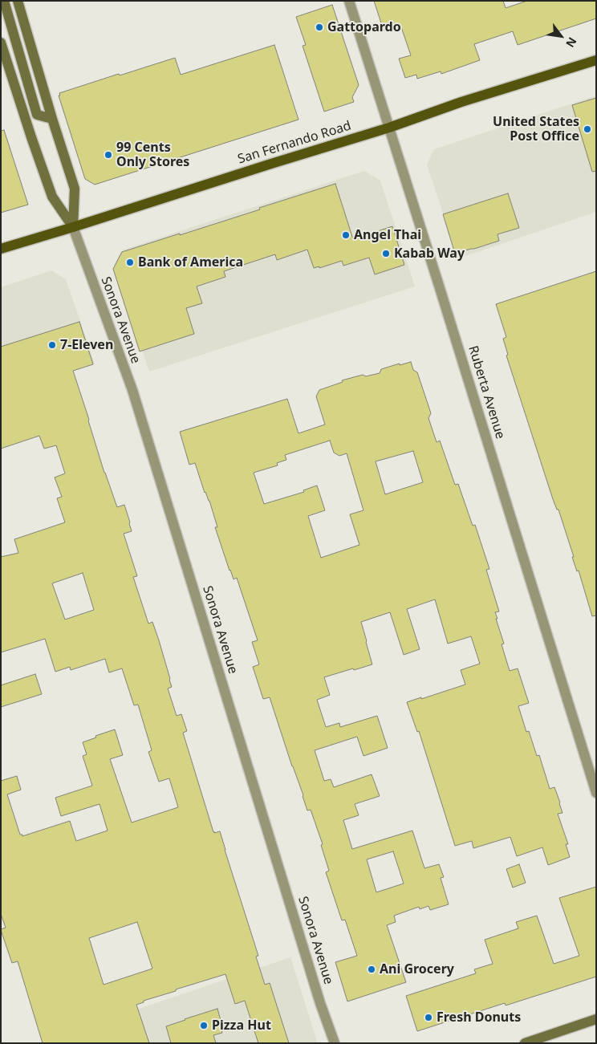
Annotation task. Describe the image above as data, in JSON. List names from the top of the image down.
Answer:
{
  "streets": {
    "main road": ["San Fernando Road", "Sonora Avenue"],
    "street": ["Ruberta Avenue"]
  },
  "crossings": [
    ["San Fernando Road", "Sonora Avenue"],
    ["San Fernando Road", "Ruberta Avenue"]
  ],
  "places": [
    "Gattopardo",
    "United States Post Office",
    "99 Cents Only Stores",
    "Angel Thai",
    "Kabab Way",
    "Bank of America",
    "7-Eleven",
    "Ani Grocery",
    "Fresh Donuts",
    "Pizza Hut"
  ],
  "north": "bottom right"
}
